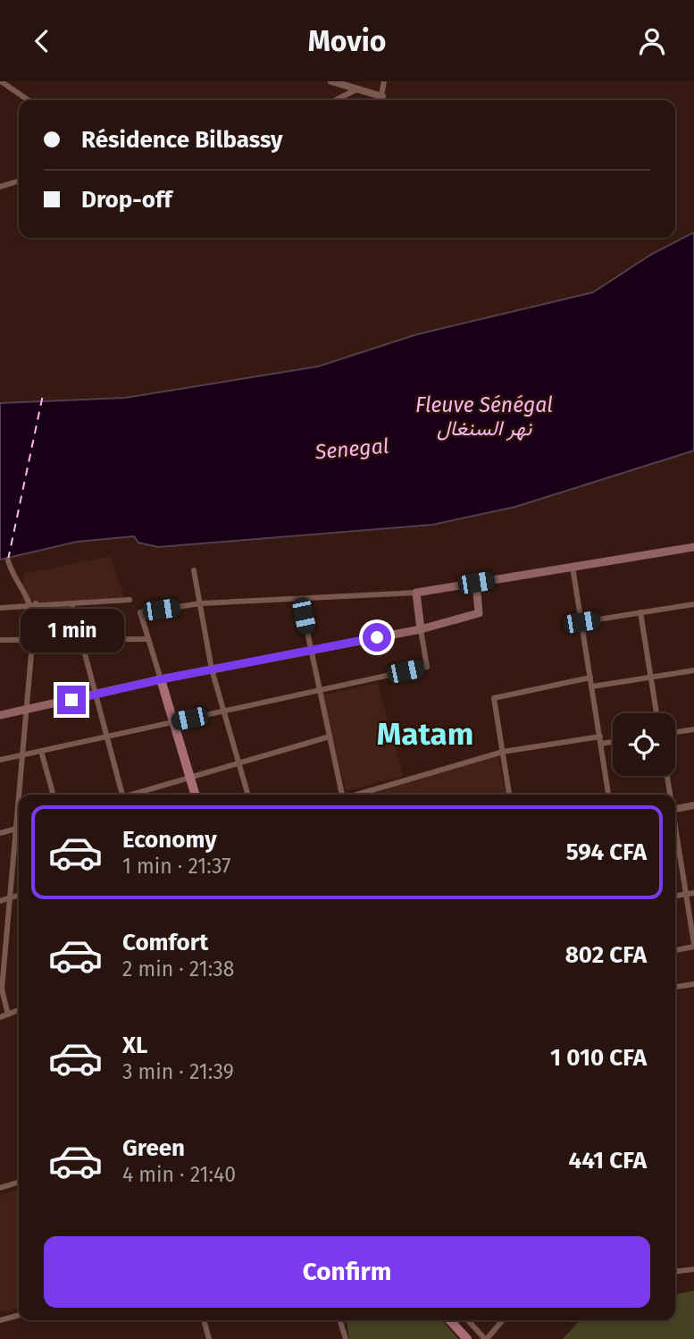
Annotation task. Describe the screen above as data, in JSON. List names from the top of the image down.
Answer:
{
  "districts": ["Matam"],
  "water": ["Fleuve Sénégal نهر السنغال", "Senegal"],
  "page": {
    "header": "Movio",
    "banner": ["Résidence Bilbassy", "Drop-off"],
    "bubble": "1 min",
    "list": [
      {
        "name": "Economy",
        "note": "1 min · 21:37",
        "value": "594 CFA"
      },
      {
        "name": "Comfort",
        "note": "2 min · 21:38",
        "value": "802 CFA"
      },
      {
        "name": "XL",
        "note": "3 min · 21:39",
        "value": "1 010 CFA"
      },
      {
        "name": "Green",
        "note": "4 min · 21:40",
        "value": "441 CFA"
      }
    ],
    "buttons": "Confirm"
  }
}
